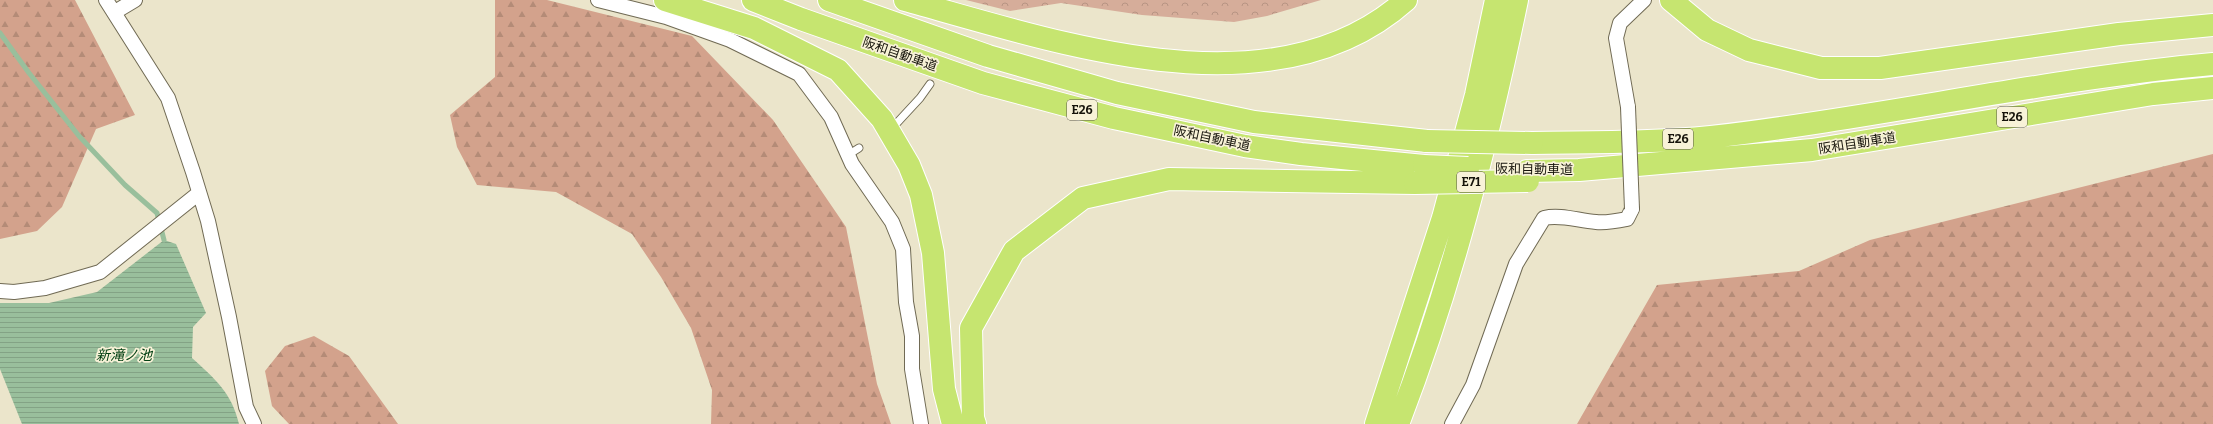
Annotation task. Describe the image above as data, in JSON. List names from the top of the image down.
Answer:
{
  "streets": {
    "highway": ["阪和自動車道", "E26"]
  },
  "water": ["新滝ノ池"]
}
